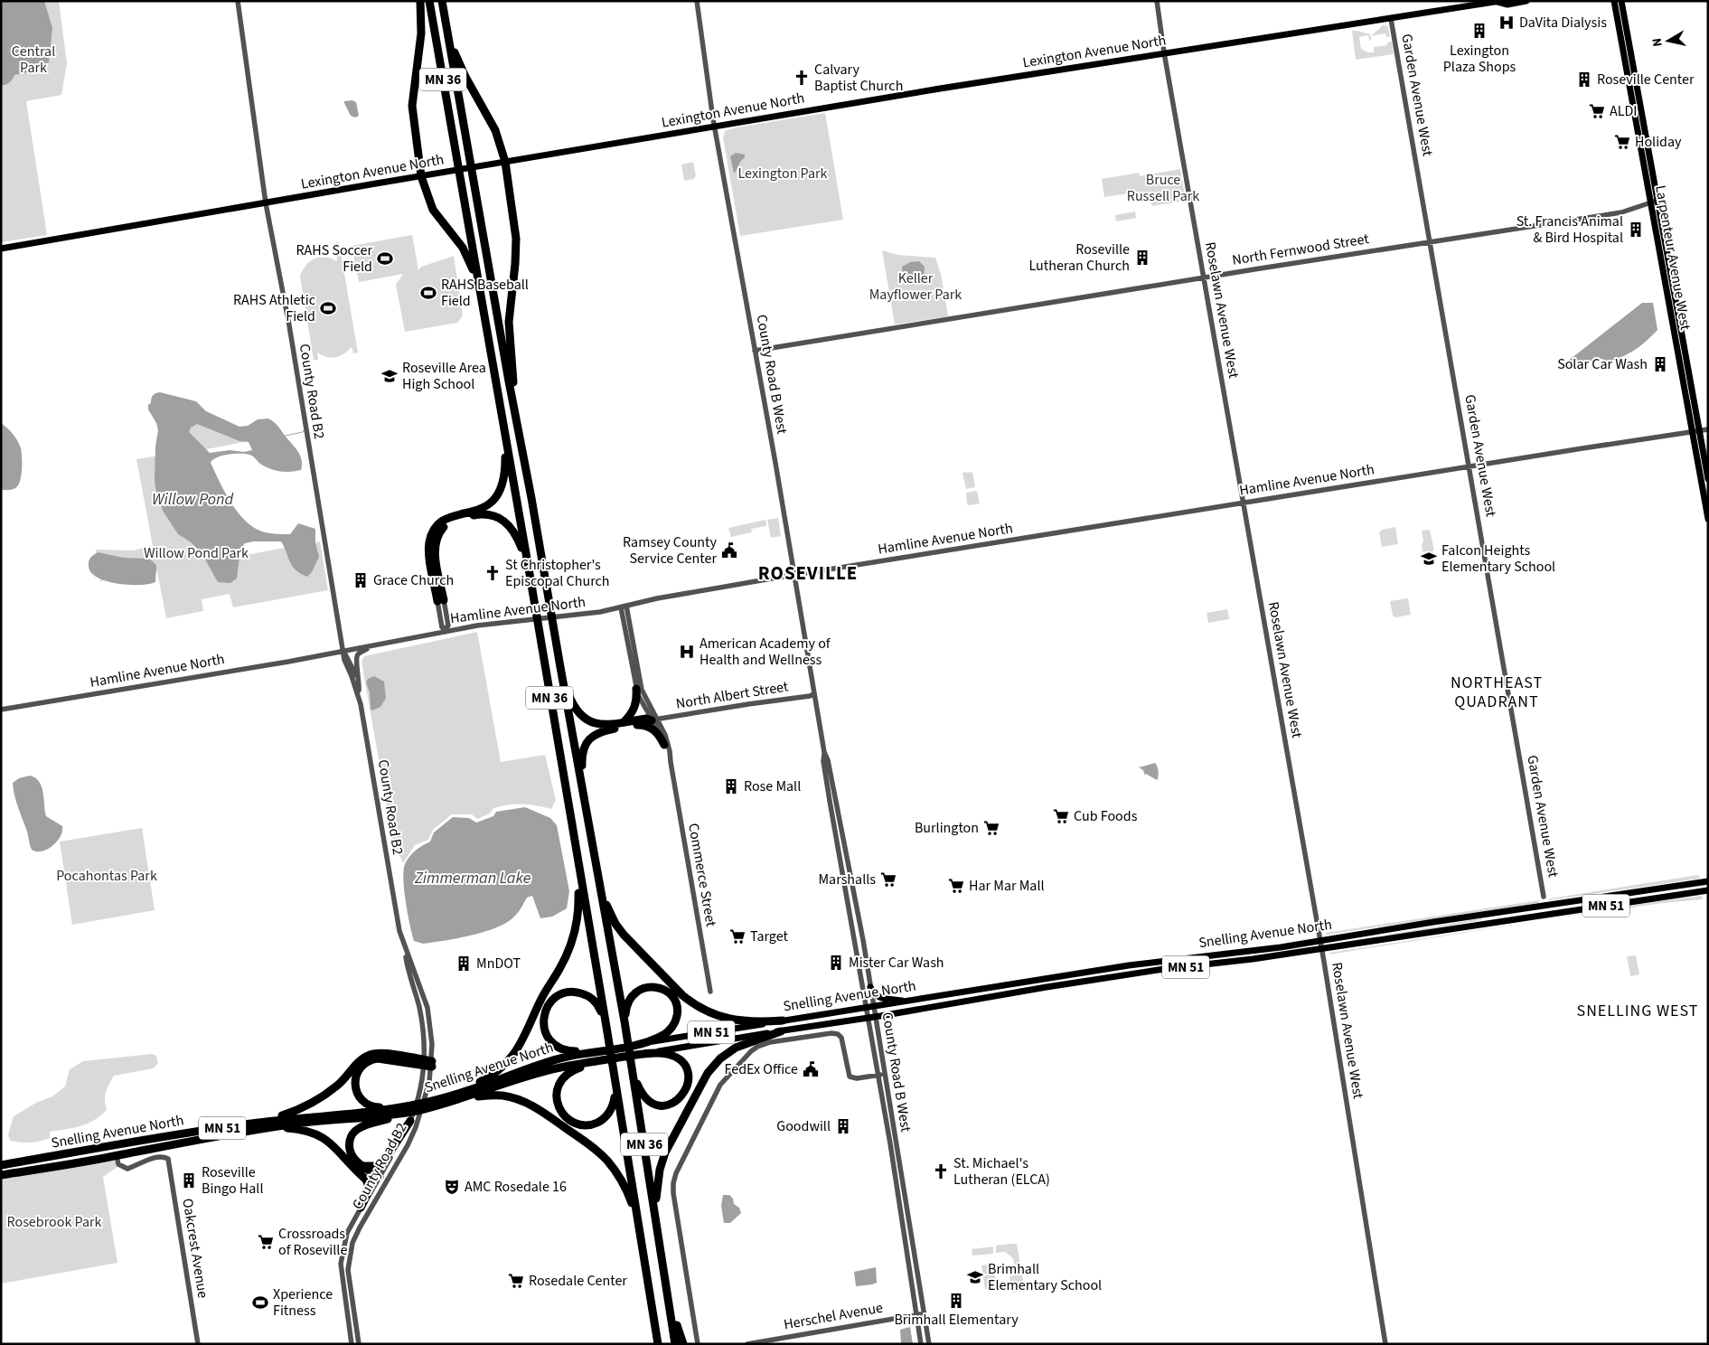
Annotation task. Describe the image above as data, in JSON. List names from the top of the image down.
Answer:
{
  "streets": {
    "highway": ["MN 36", "MN 51", "Snelling Avenue North"],
    "main road": ["Lexington Avenue North", "Larpenteur Avenue West"],
    "street": [
      "Garden Avenue West",
      "North Fernwood Street",
      "Roselawn Avenue West",
      "County Road B West",
      "County Road B2",
      "Hamline Avenue North",
      "North Albert Street",
      "Commerce Street",
      "Oakcrest Avenue",
      "Herschel Avenue"
    ]
  },
  "crossings": [
    ["Lexington Avenue North", "Garden Avenue West"],
    ["Lexington Avenue North", "Roselawn Avenue West"],
    ["Lexington Avenue North", "County Road B West"],
    ["Lexington Avenue North", "County Road B2"],
    ["Garden Avenue West", "North Fernwood Street"],
    ["Garden Avenue West", "Hamline Avenue North"],
    ["North Fernwood Street", "Larpenteur Avenue West"],
    ["North Fernwood Street", "Roselawn Avenue West"],
    ["North Fernwood Street", "County Road B West"],
    ["Larpenteur Avenue West", "Hamline Avenue North"],
    ["Roselawn Avenue West", "Hamline Avenue North"],
    ["Roselawn Avenue West", "Snelling Avenue North"],
    ["County Road B West", "Hamline Avenue North"],
    ["County Road B West", "North Albert Street"],
    ["County Road B West", "Snelling Avenue North"],
    ["County Road B West", "Herschel Avenue"],
    ["County Road B2", "Hamline Avenue North"],
    ["Hamline Avenue North", "Commerce Street"],
    ["North Albert Street", "Commerce Street"],
    ["Snelling Avenue North", "Oakcrest Avenue"]
  ],
  "districts": ["ROSEVILLE", "NORTHEAST QUADRANT", "SNELLING WEST"],
  "water": ["Willow Pond", "Zimmerman Lake"],
  "parks": [
    "Central Park",
    "Lexington Park",
    "Bruce Russell Park",
    "Keller Mayflower Park",
    "Willow Pond Park",
    "Pocahontas Park",
    "Rosebrook Park"
  ],
  "places": {
    "hospital": ["DaVita Dialysis", "American Academy of Health and Wellness"],
    "building": [
      "Lexington Plaza Shops",
      "Roseville Center",
      "St. Francis Animal & Bird Hospital",
      "Roseville Lutheran Church",
      "Solar Car Wash",
      "Grace Church",
      "Rose Mall",
      "Mister Car Wash",
      "MnDOT",
      "Goodwill",
      "Roseville Bingo Hall",
      "Brimhall Elementary"
    ],
    "church": ["Calvary Baptist Church", "St Christopher's Episcopal Church", "St. Michael's Lutheran (ELCA)"],
    "supermarket": [
      "ALDI",
      "Holiday",
      "Cub Foods",
      "Burlington",
      "Marshalls",
      "Har Mar Mall",
      "Target",
      "Crossroads of Roseville",
      "Rosedale Center"
    ],
    "sports": [
      "RAHS Soccer Field",
      "RAHS Baseball Field",
      "RAHS Athletic Field",
      "Xperience Fitness"
    ],
    "school or university": ["Roseville Area High School", "Falcon Heights Elementary School", "Brimhall Elementary School"],
    "public building": ["Ramsey County Service Center", "FedEx Office"],
    "theatre": ["AMC Rosedale 16"]
  },
  "north": "left"
}
